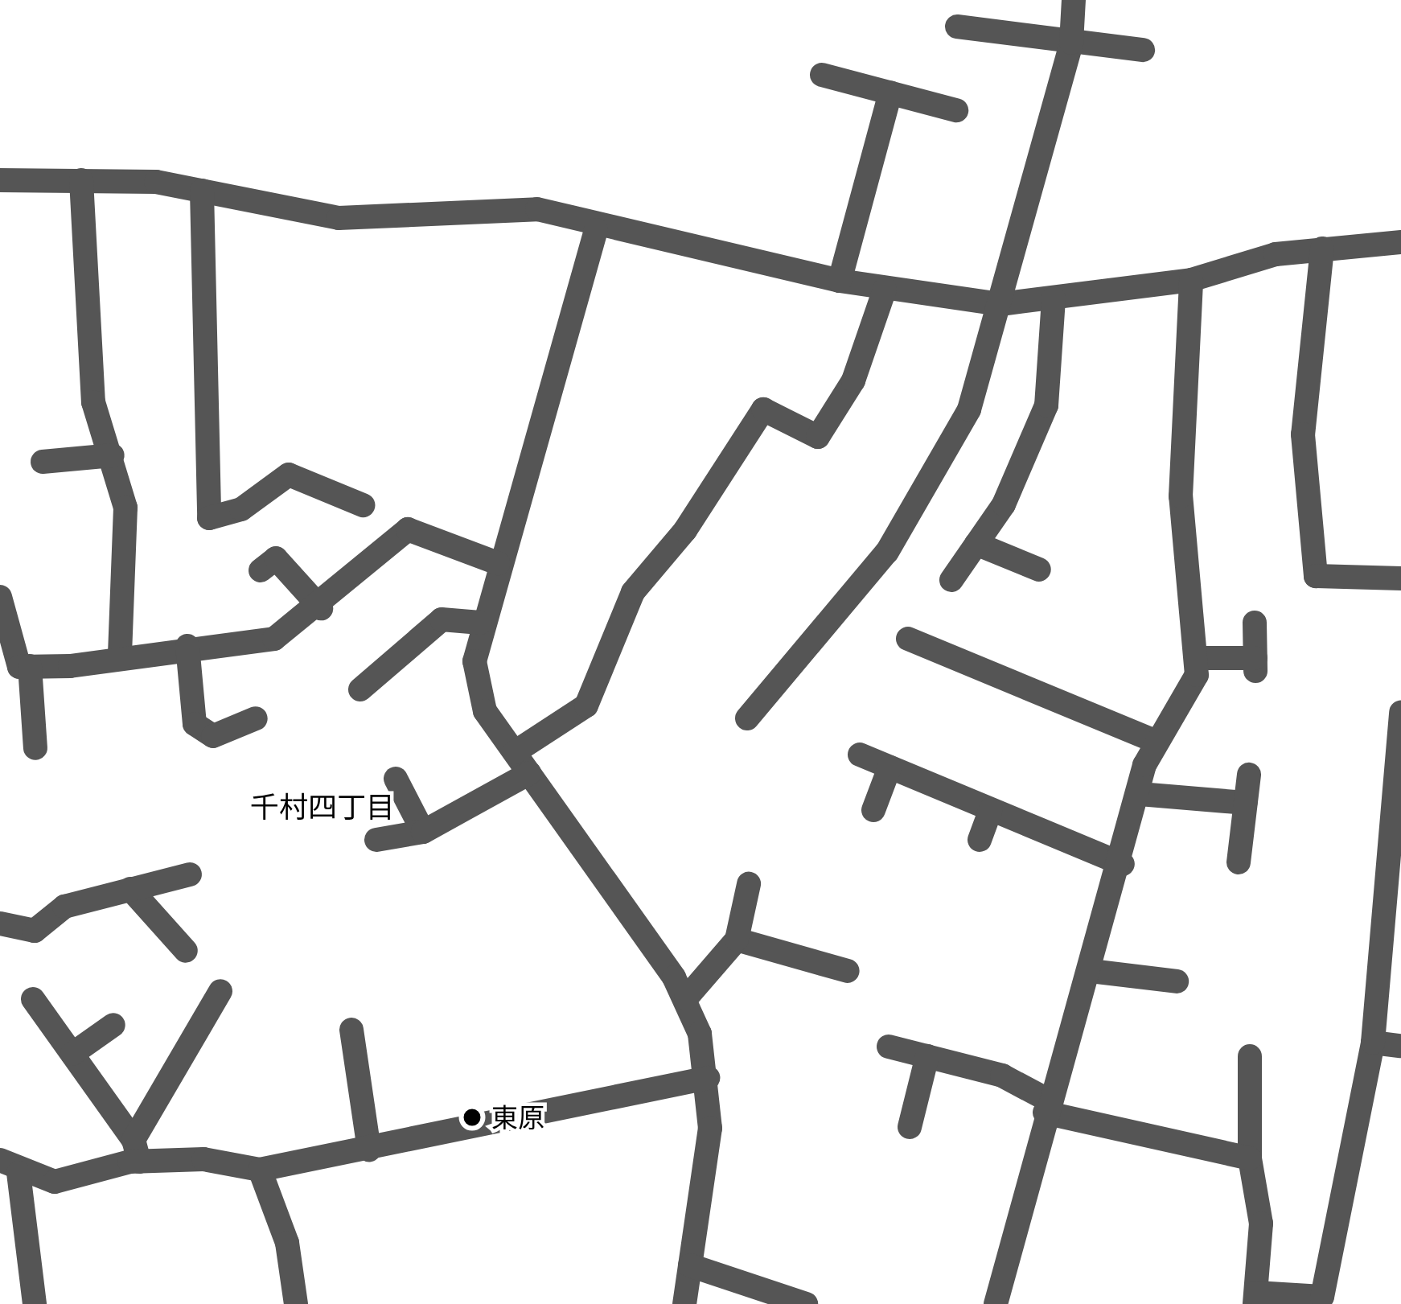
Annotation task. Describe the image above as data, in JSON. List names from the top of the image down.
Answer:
{
  "districts": ["千村四丁目"],
  "places": ["東原"]
}
